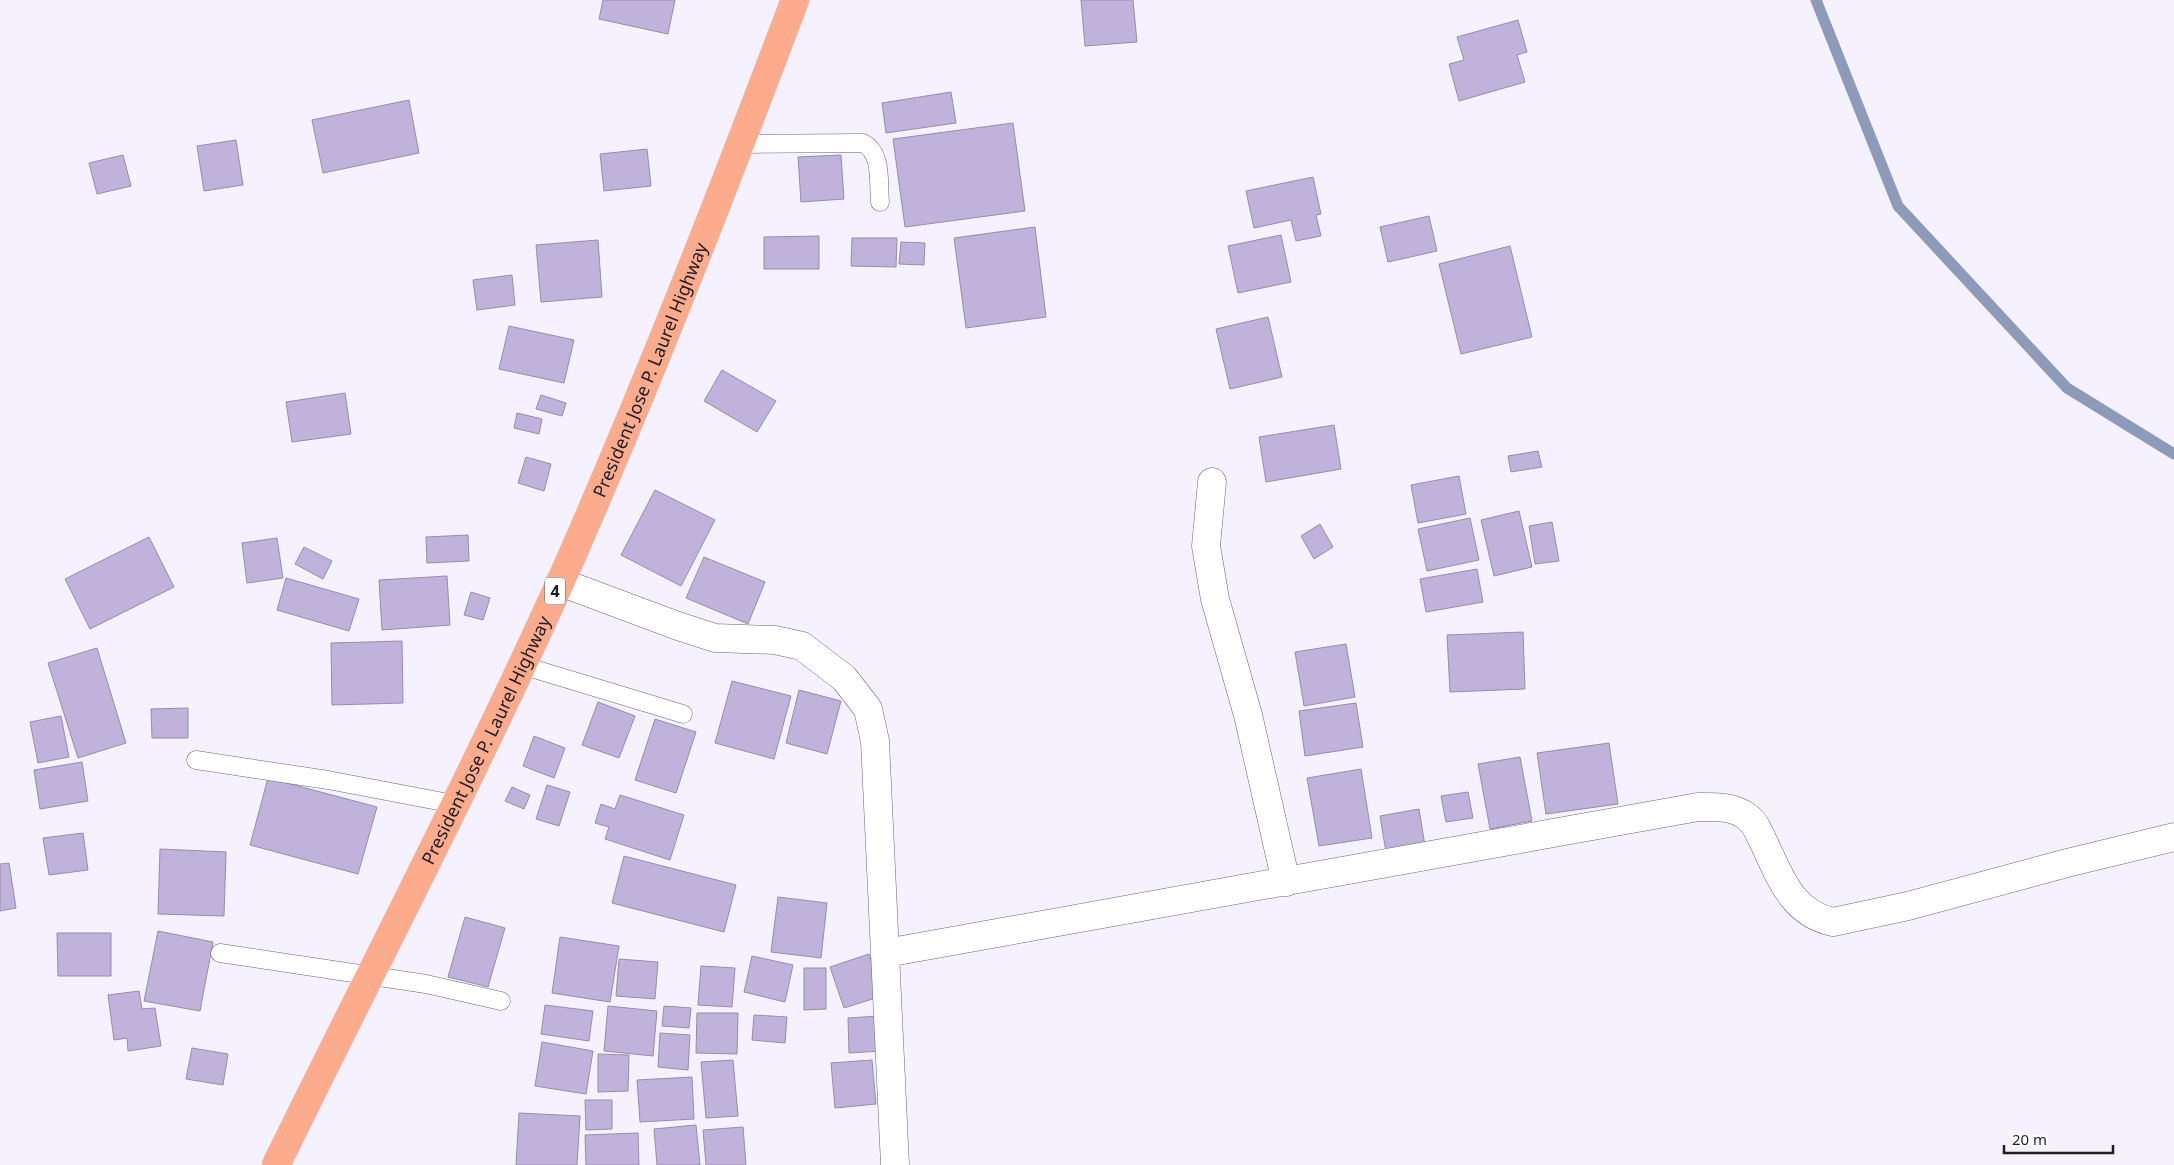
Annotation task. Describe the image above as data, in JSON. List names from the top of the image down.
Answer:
{
  "streets": {
    "highway": ["President Jose P. Laurel Highway", "4"]
  },
  "scale_bar": "20 m"
}
